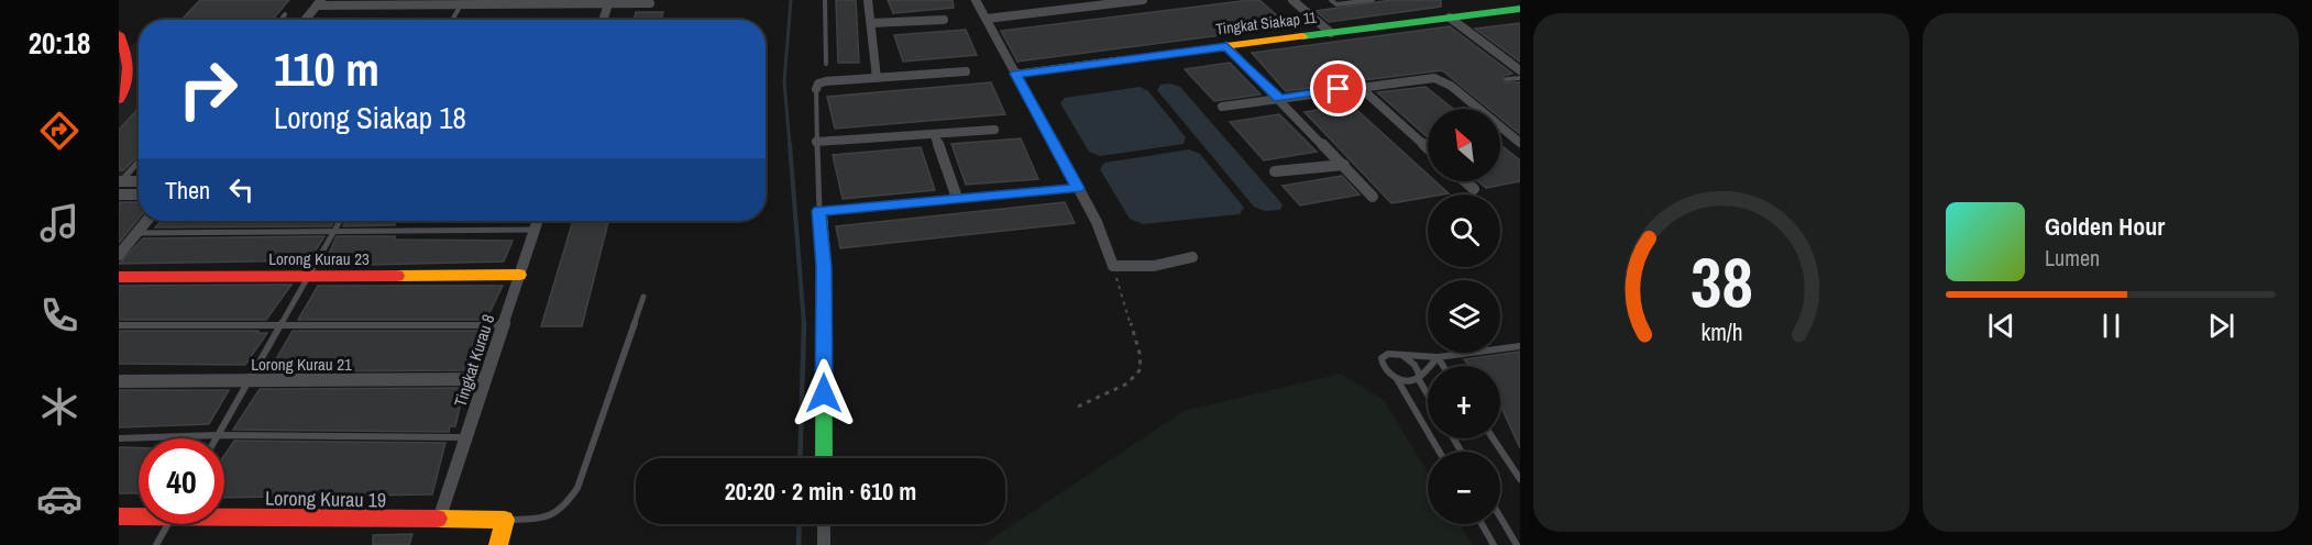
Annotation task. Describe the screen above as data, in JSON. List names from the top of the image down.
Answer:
{
  "streets": {
    "street": [
      "Tingkat Siakap 11",
      "Lorong Kurau 23",
      "Tingkat Kurau 8",
      "Lorong Kurau 21",
      "Lorong Kurau 19"
    ]
  },
  "crossings": [
    ["Lorong Kurau 23", "Tingkat Kurau 8"],
    ["Tingkat Kurau 8", "Lorong Kurau 21"],
    ["Tingkat Kurau 8", "Lorong Kurau 19"]
  ],
  "north": "top left",
  "page": {
    "tabs": "20:18",
    "turn": ["110 m", "Lorong Siakap 18"],
    "map_buttons": ["+", "−"],
    "then": "Then",
    "song": ["Golden Hour", "Lumen"],
    "limit": "40",
    "trip": "20:20 · 2 min · 610 m",
    "gauge": ["38", "km/h"]
  }
}
